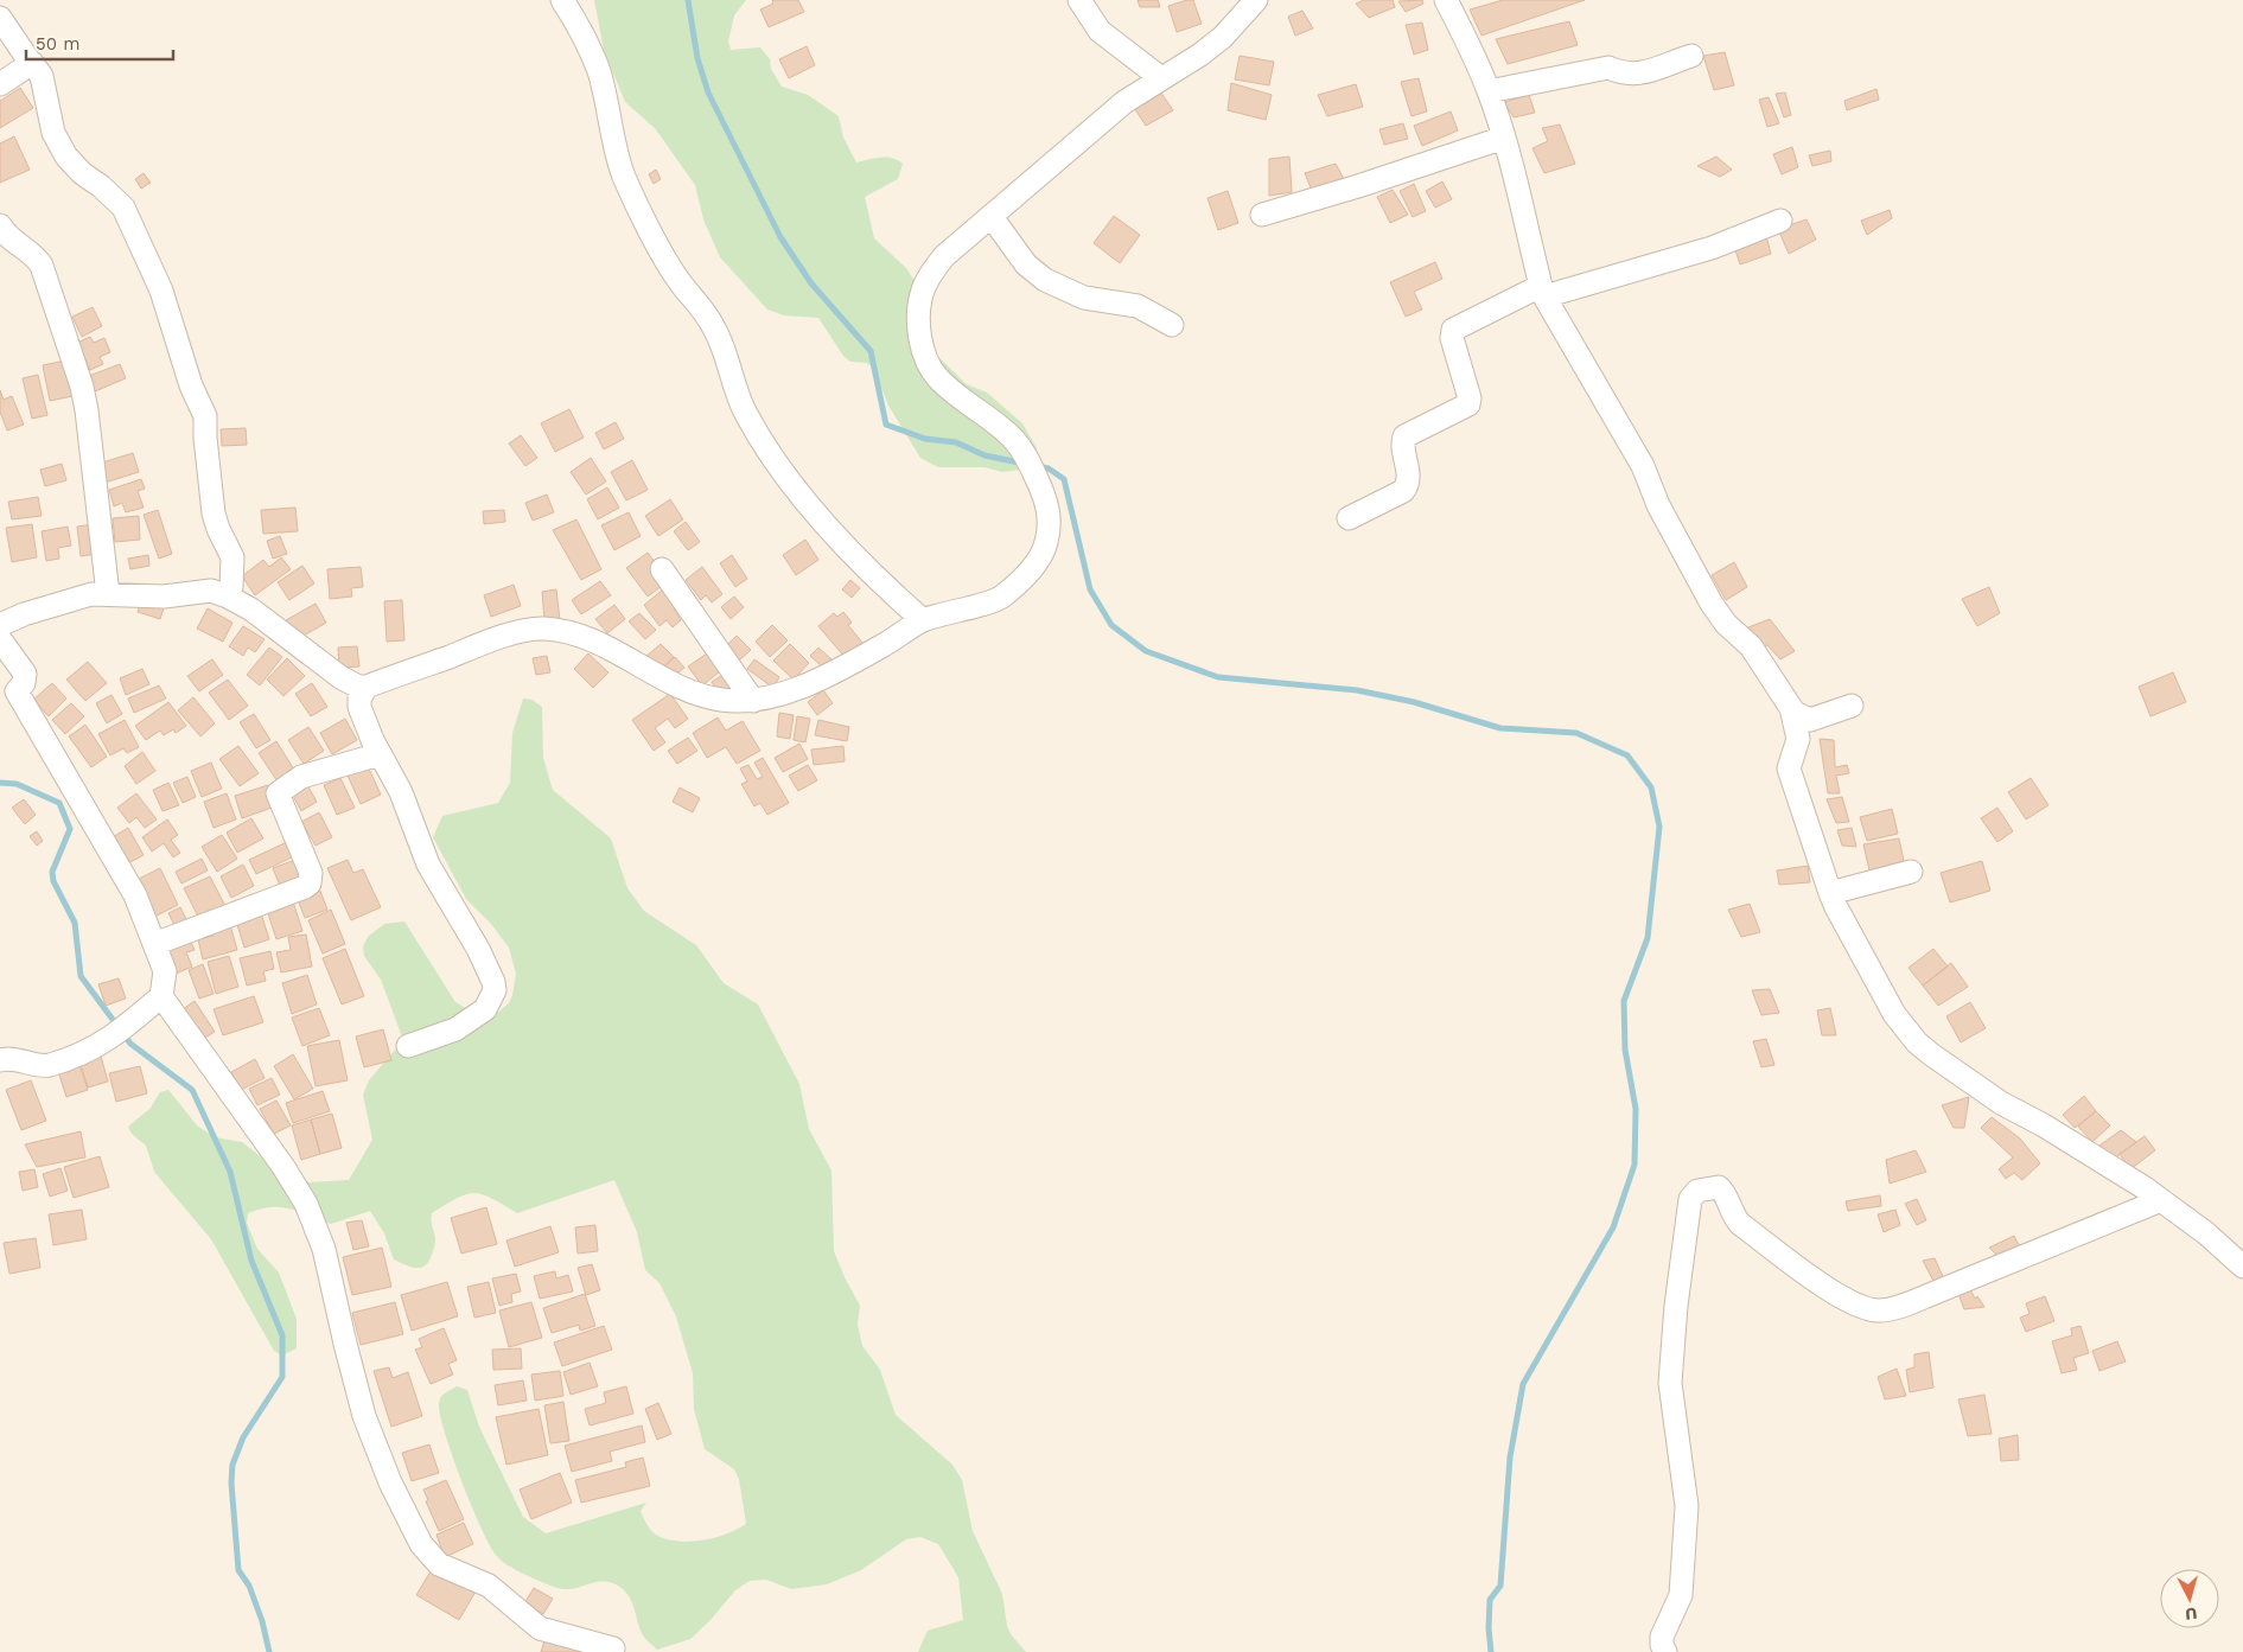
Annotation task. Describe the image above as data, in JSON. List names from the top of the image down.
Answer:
{
  "scale_bar": "50 m",
  "north": "bottom"
}
